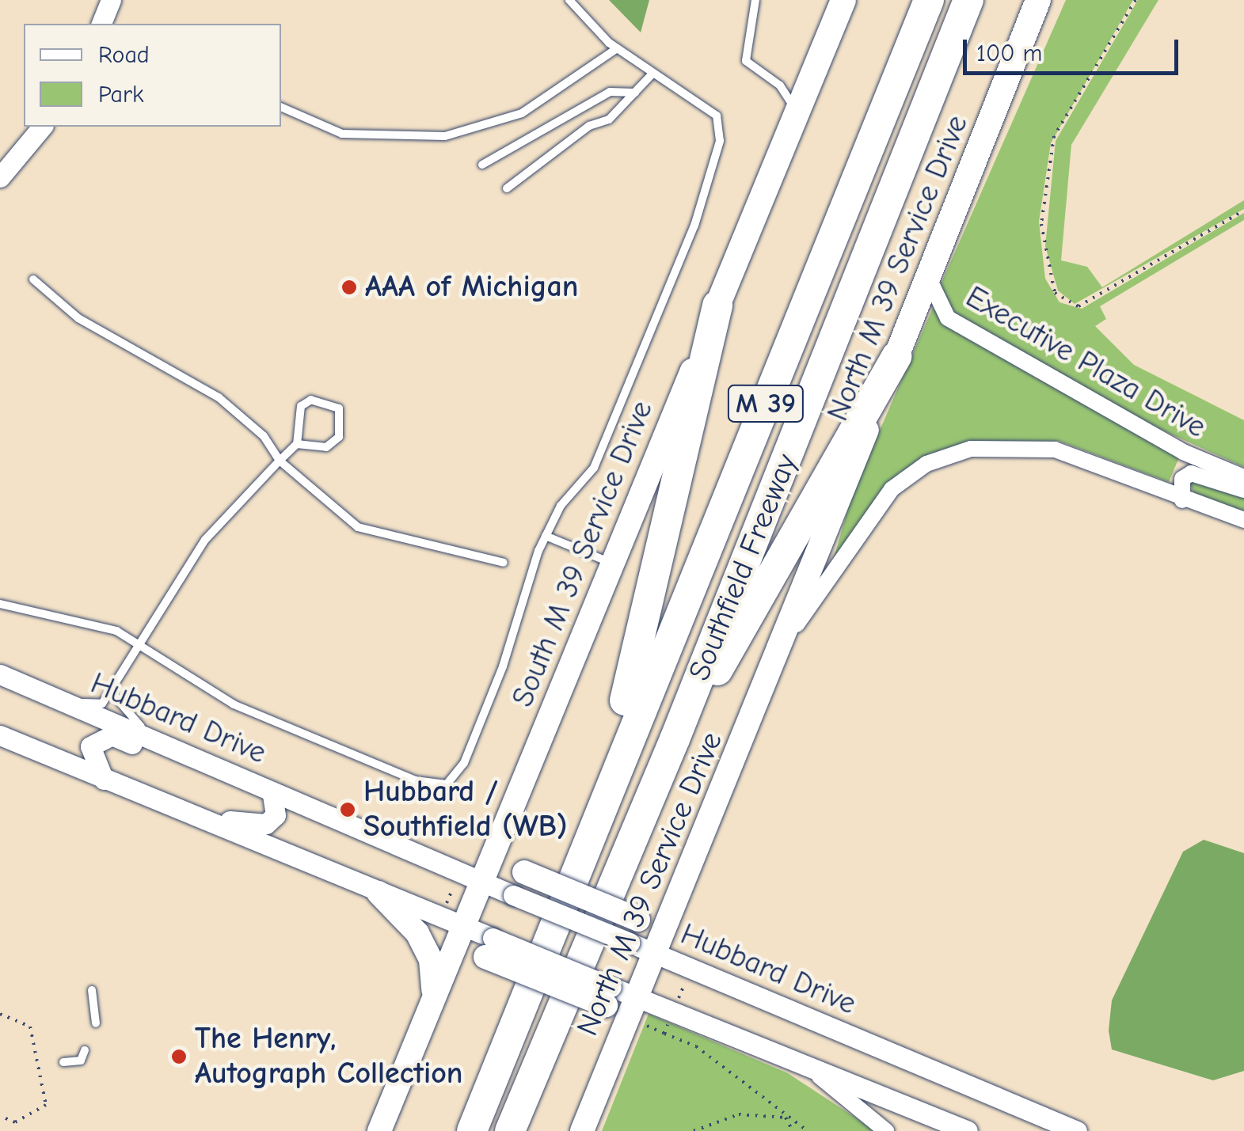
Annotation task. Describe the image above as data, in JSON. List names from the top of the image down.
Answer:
{
  "streets": {
    "highway": ["M 39", "Southfield Freeway"],
    "main road": ["North M 39 Service Drive", "South M 39 Service Drive"],
    "street": ["Executive Plaza Drive", "Hubbard Drive"]
  },
  "crossings": [
    ["North M 39 Service Drive", "Executive Plaza Drive"],
    ["North M 39 Service Drive", "Hubbard Drive"],
    ["South M 39 Service Drive", "Hubbard Drive"]
  ],
  "places": ["AAA of Michigan", "Hubbard / Southfield (WB)", "The Henry, Autograph Collection"],
  "legend": ["Road", "Park"],
  "scale_bar": "100 m"
}
